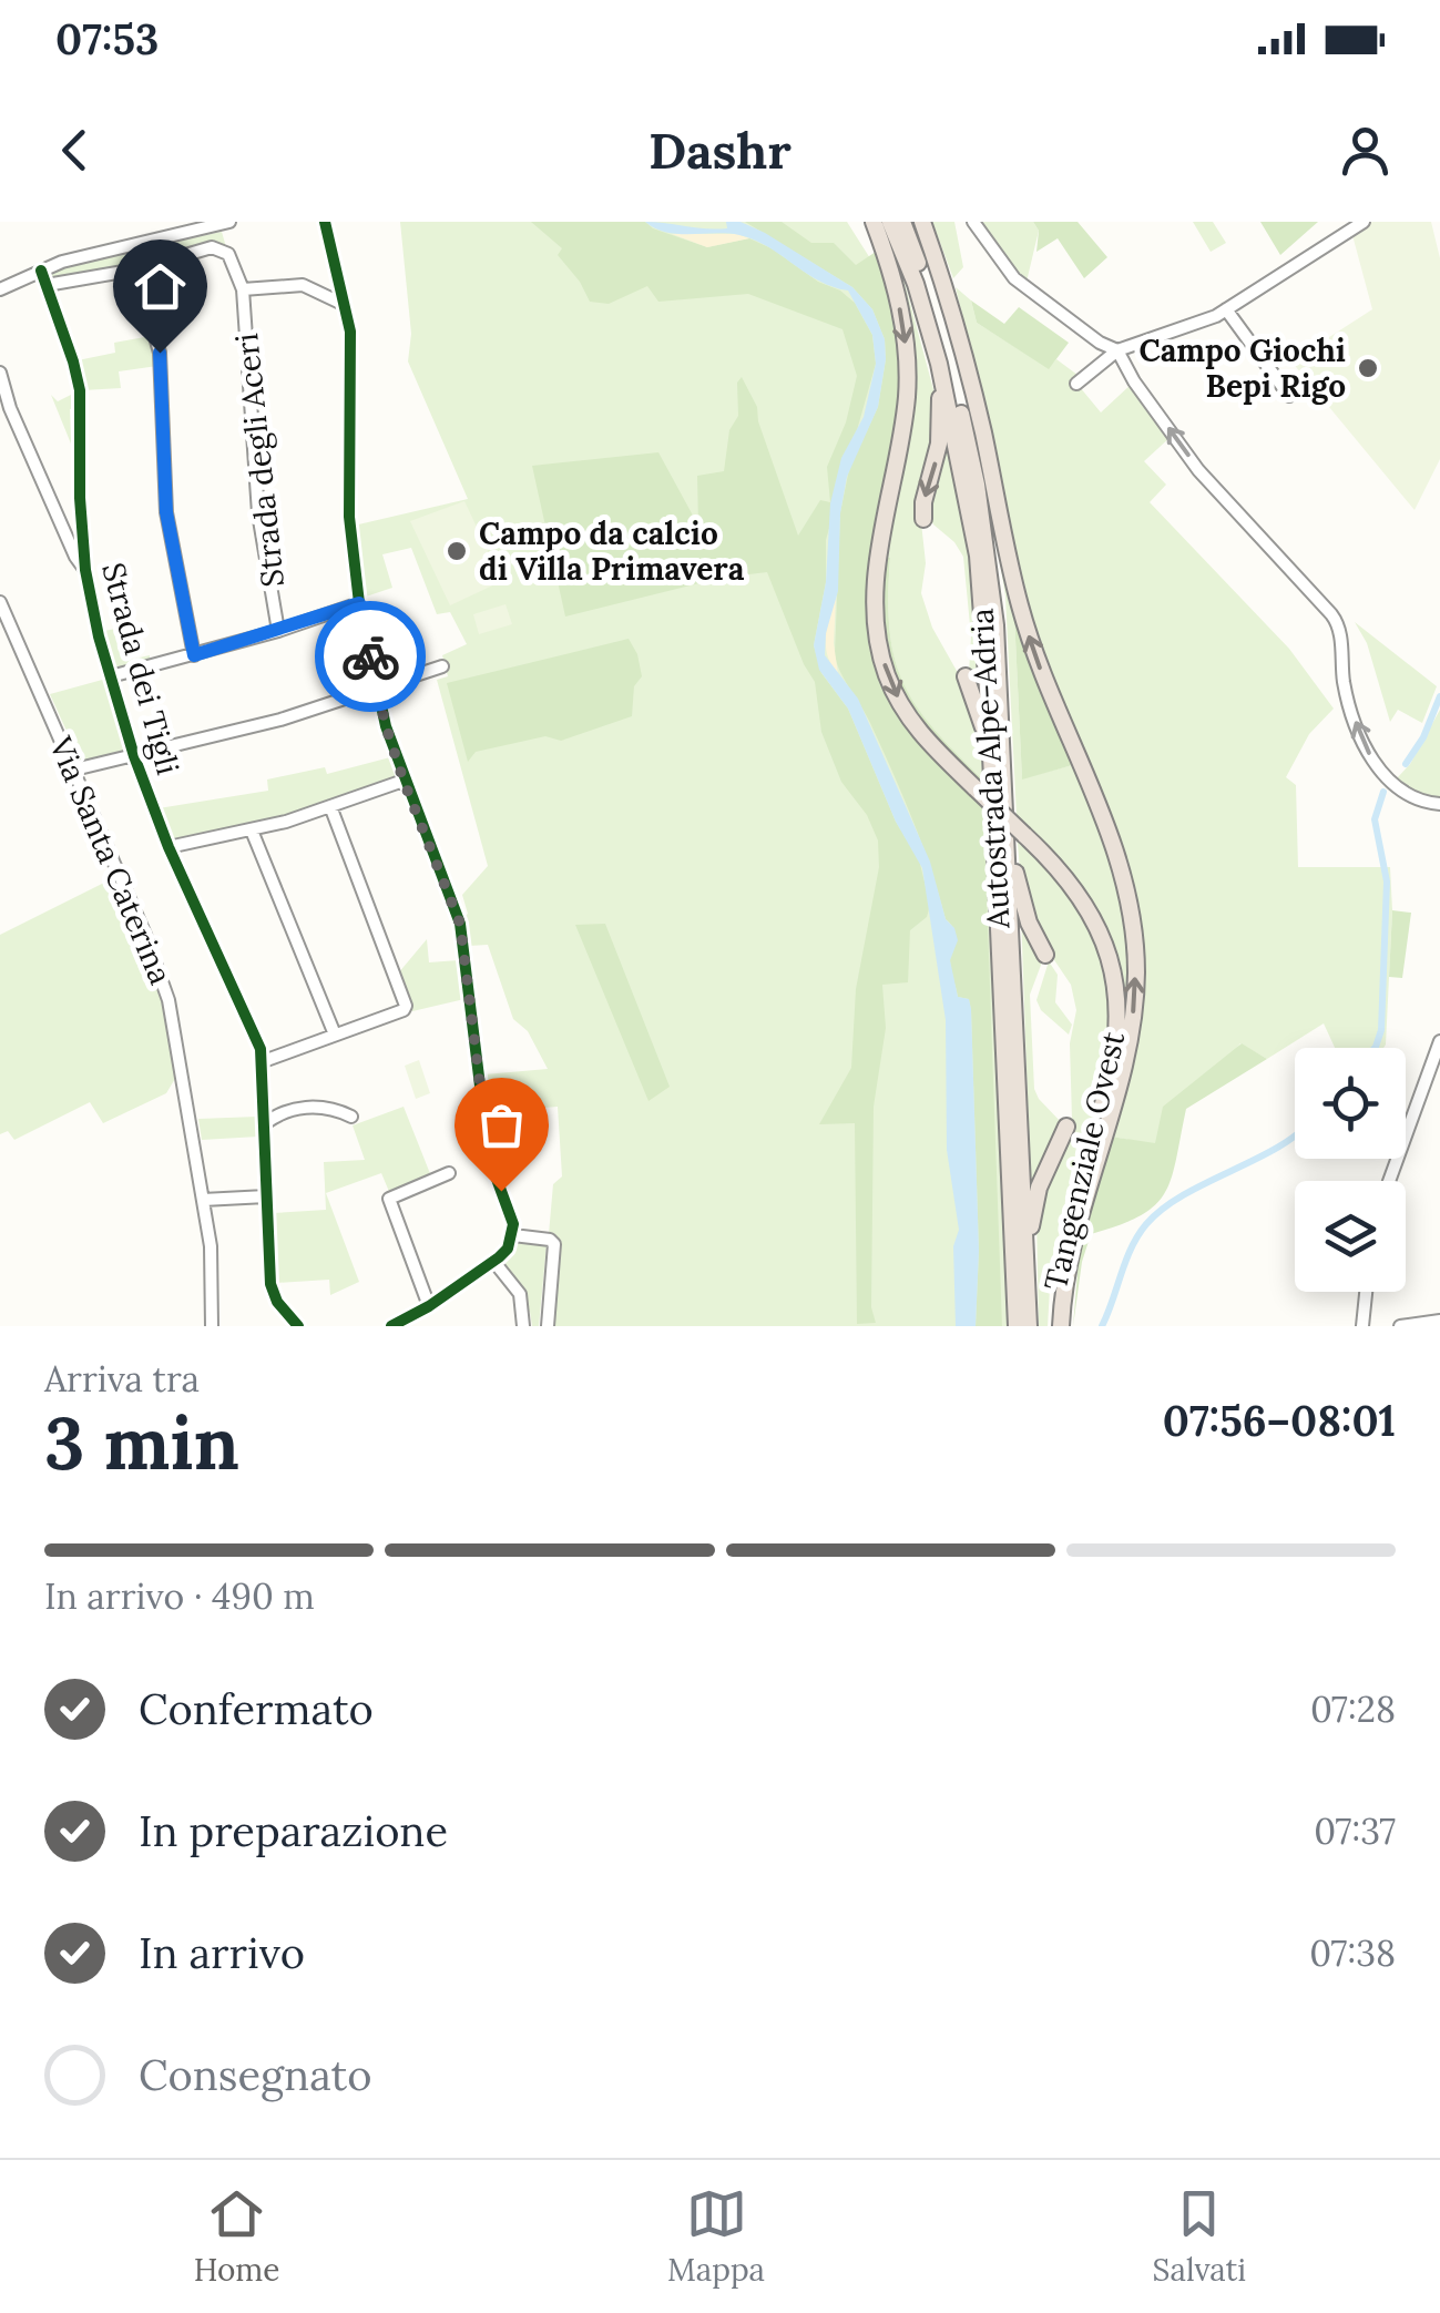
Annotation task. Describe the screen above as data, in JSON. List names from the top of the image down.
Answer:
{
  "streets": {
    "highway": ["Autostrada Alpe-Adria", "Tangenziale Ovest"],
    "street": ["Strada degli Aceri", "Strada dei Tigli", "Via Santa Caterina"]
  },
  "crossings": [
    ["Strada degli Aceri", "Strada dei Tigli"],
    ["Autostrada Alpe-Adria", "Tangenziale Ovest"]
  ],
  "places": ["Campo Giochi Bepi Rigo", "Campo da calcio di Villa Primavera"],
  "page": {
    "status": "07:53",
    "header": "Dashr",
    "heading": ["3 min", "Arriva tra", "07:56–08:01"],
    "bar": "In arrivo · 490 m",
    "list": [
      ["Confermato", "07:28"],
      ["In preparazione", "07:37"],
      ["In arrivo", "07:38"],
      "Consegnato"
    ],
    "tabs": ["Home", "Mappa", "Salvati"]
  }
}
